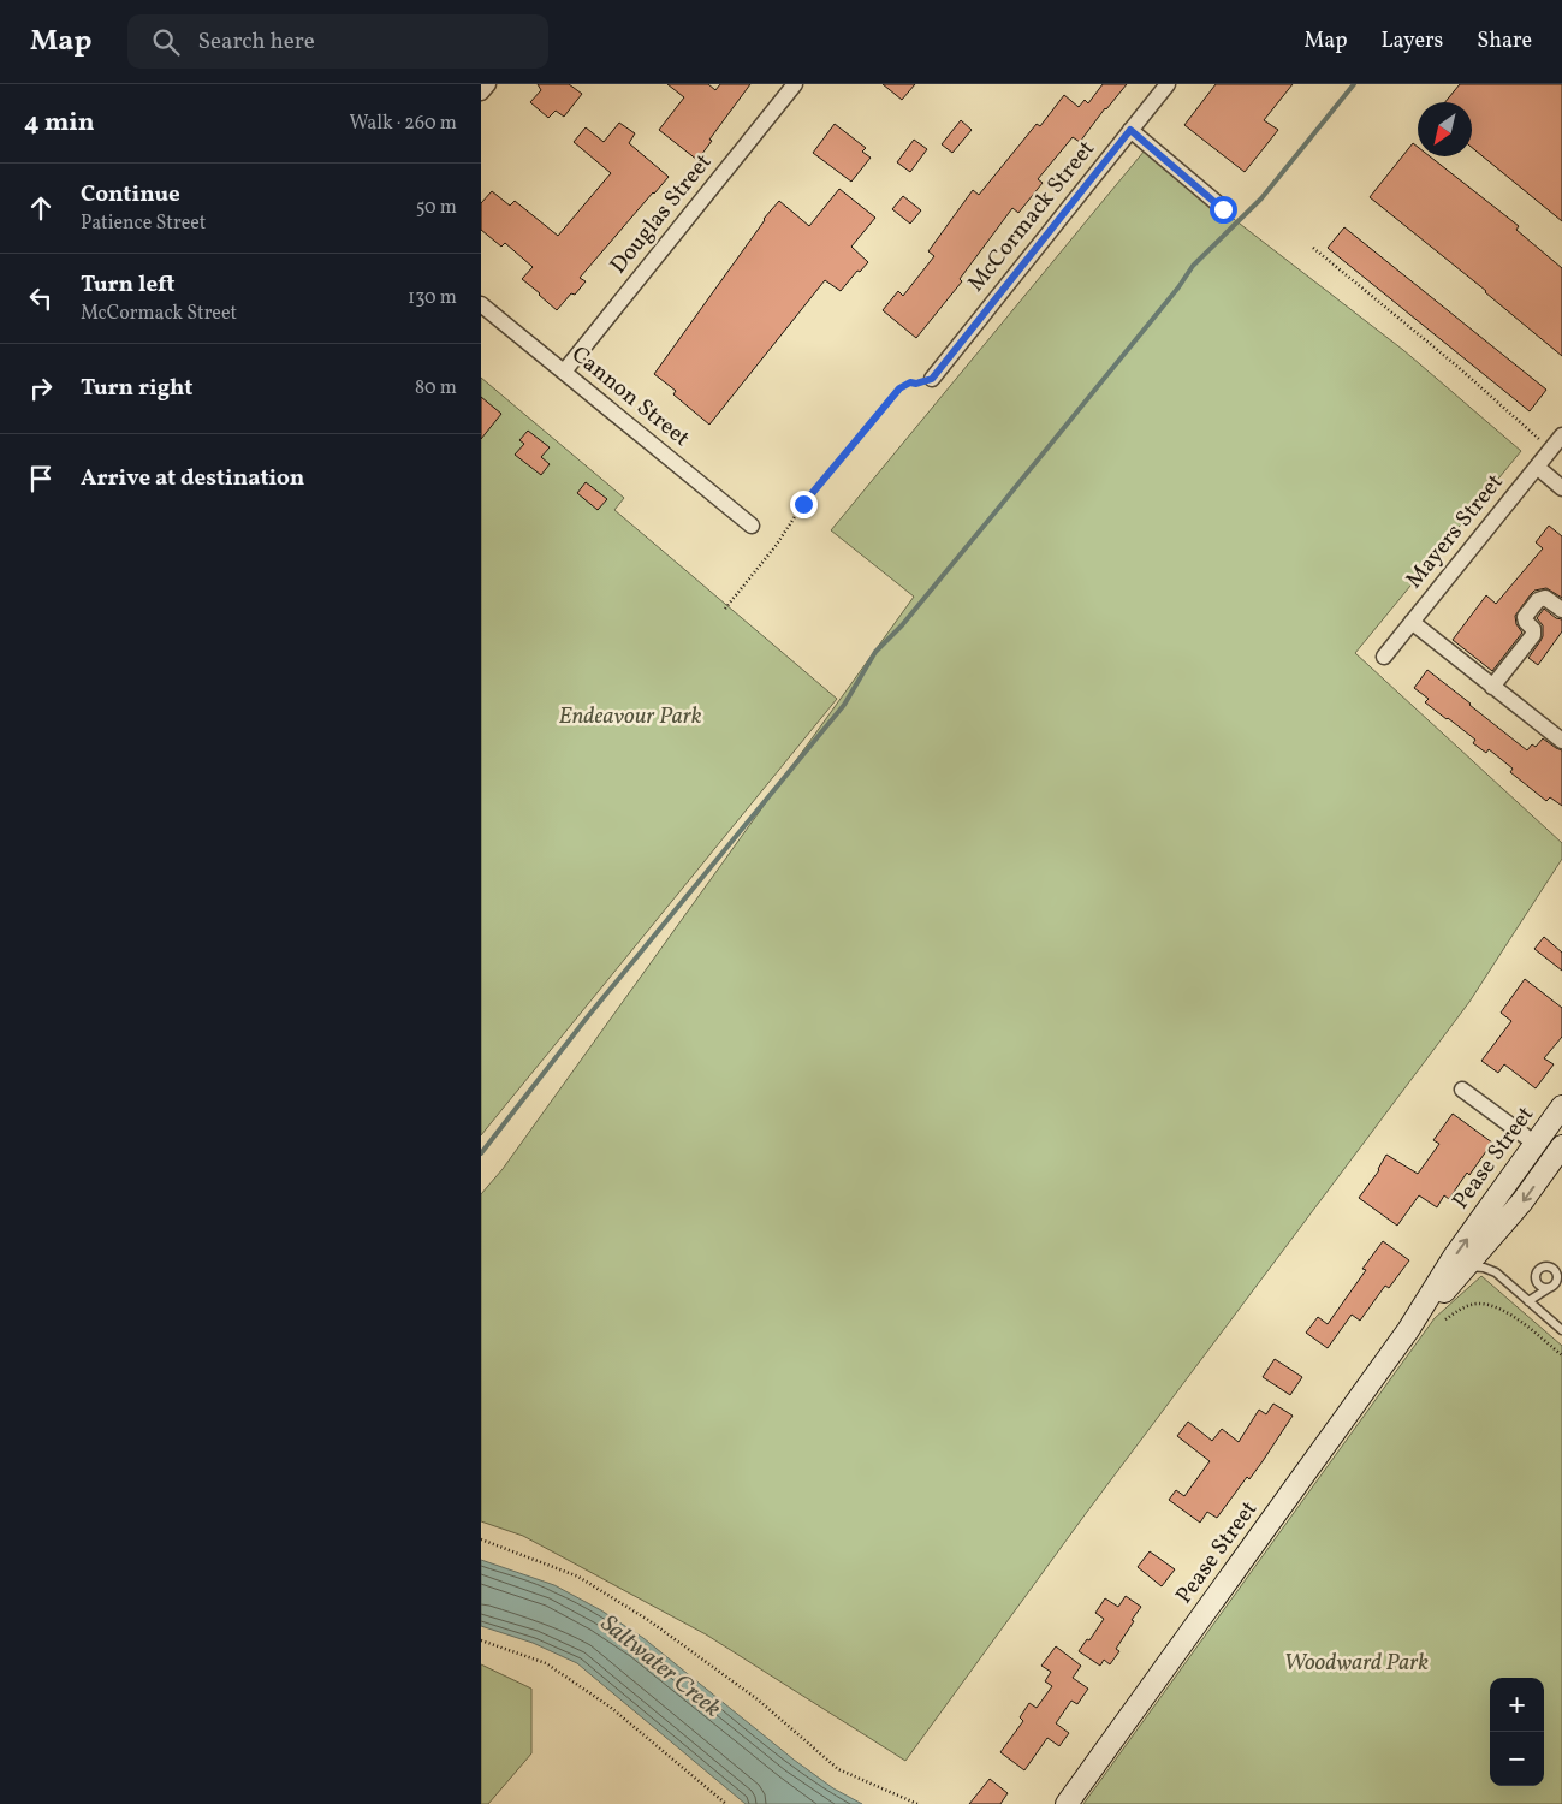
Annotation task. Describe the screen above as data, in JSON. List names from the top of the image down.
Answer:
{
  "streets": {
    "street": [
      "Douglas Street",
      "McCormack Street",
      "Cannon Street",
      "Mayers Street",
      "Pease Street"
    ]
  },
  "crossings": [
    ["Douglas Street", "Cannon Street"]
  ],
  "water": ["Saltwater Creek"],
  "parks": ["Endeavour Park", "Woodward Park"],
  "north": "bottom left",
  "page": {
    "header": "Map",
    "search": "Search here",
    "nav": ["Map", "Layers", "Share"],
    "heading": ["4 min", "Walk · 260 m"],
    "list": [
      ["Continue", "Patience Street", "50 m"],
      ["Turn left", "McCormack Street", "130 m"],
      ["Turn right", "80 m"],
      "Arrive at destination"
    ],
    "map_buttons": ["+", "−"]
  }
}
